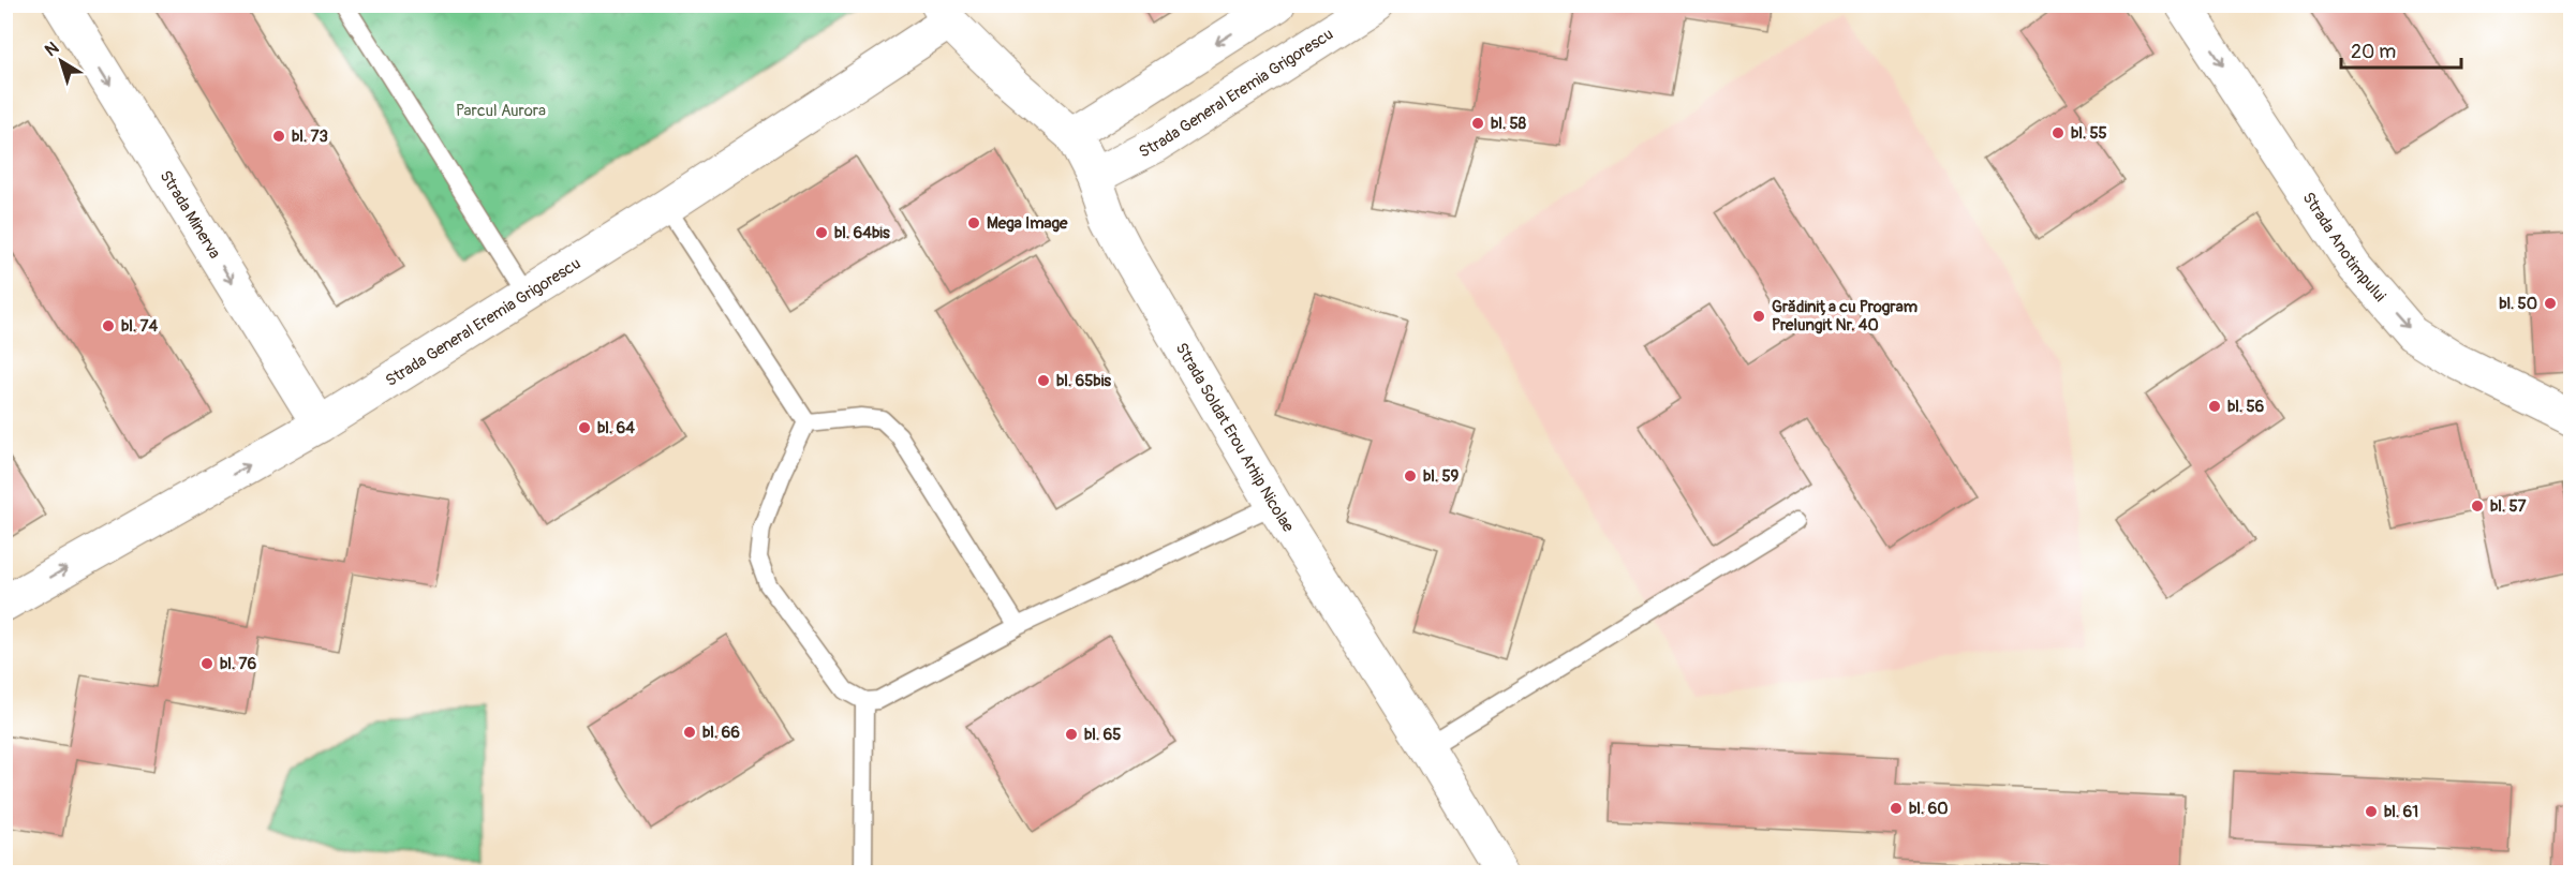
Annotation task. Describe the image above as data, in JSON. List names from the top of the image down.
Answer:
{
  "streets": {
    "street": [
      "Strada General Eremia Grigorescu",
      "Strada Minerva",
      "Strada Anotimpului",
      "Strada Soldat Erou Arhip Nicolae"
    ]
  },
  "crossings": [
    ["Strada General Eremia Grigorescu", "Strada Minerva"],
    ["Strada General Eremia Grigorescu", "Strada Soldat Erou Arhip Nicolae"]
  ],
  "one_way": ["Strada Minerva", "Strada Anotimpului"],
  "parks": ["Parcul Aurora"],
  "places": [
    "bl. 58",
    "bl. 55",
    "bl. 73",
    "Mega Image",
    "bl. 64bis",
    "bl. 50",
    "Grădinița cu Program Prelungit Nr. 40",
    "bl. 74",
    "bl. 65bis",
    "bl. 56",
    "bl. 64",
    "bl. 59",
    "bl. 57",
    "bl. 76",
    "bl. 66",
    "bl. 65",
    "bl. 60",
    "bl. 61"
  ],
  "scale_bar": "20 m",
  "north": "top left"
}
